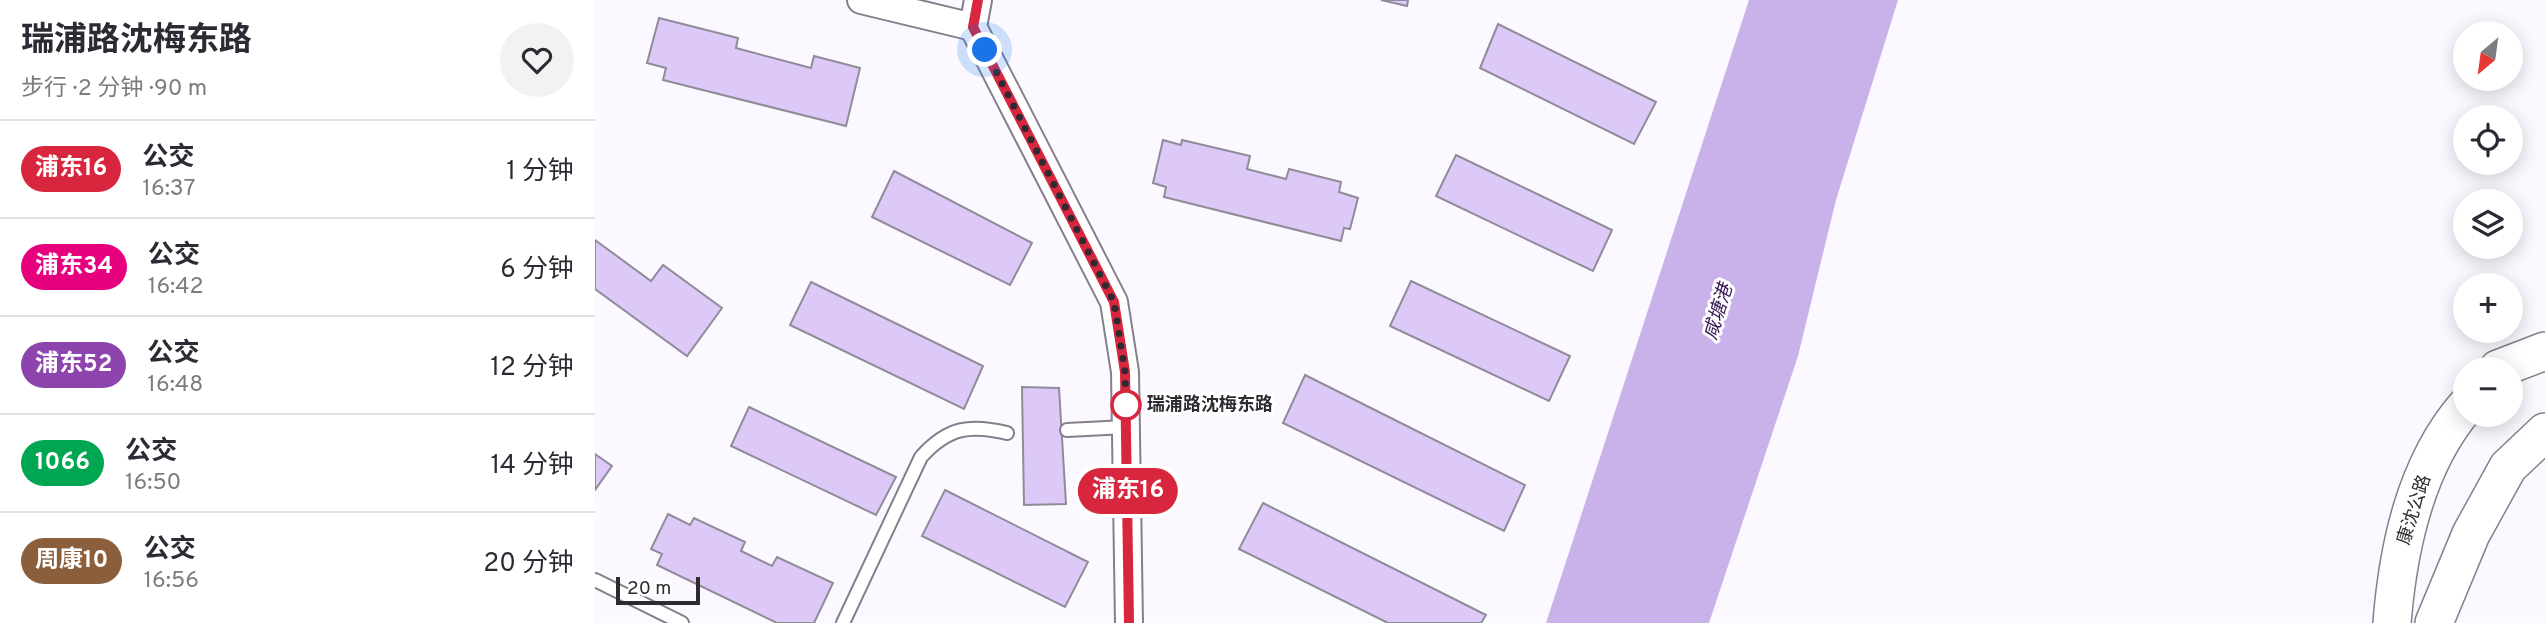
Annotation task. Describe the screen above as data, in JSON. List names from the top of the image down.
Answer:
{
  "streets": {
    "main road": ["康沈公路"]
  },
  "water": ["咸塘港"],
  "places": ["瑞浦路沈梅东路"],
  "lines": ["bus line 浦东16"],
  "scale_bar": "20 m",
  "north": "bottom left",
  "page": {
    "heading": ["瑞浦路沈梅东路", "步行 · 2 分钟 · 90 m"],
    "on_map": "浦东16",
    "map_buttons": ["+", "−"],
    "list": [
      {
        "mark": "浦东16",
        "name": "公交",
        "note": "16:37",
        "value": "1 分钟"
      },
      {
        "mark": "浦东34",
        "name": "公交",
        "note": "16:42",
        "value": "6 分钟"
      },
      {
        "mark": "浦东52",
        "name": "公交",
        "note": "16:48",
        "value": "12 分钟"
      },
      {
        "mark": "1066",
        "name": "公交",
        "note": "16:50",
        "value": "14 分钟"
      },
      {
        "mark": "周康10",
        "name": "公交",
        "note": "16:56",
        "value": "20 分钟"
      }
    ],
    "scale": "20 m"
  }
}
